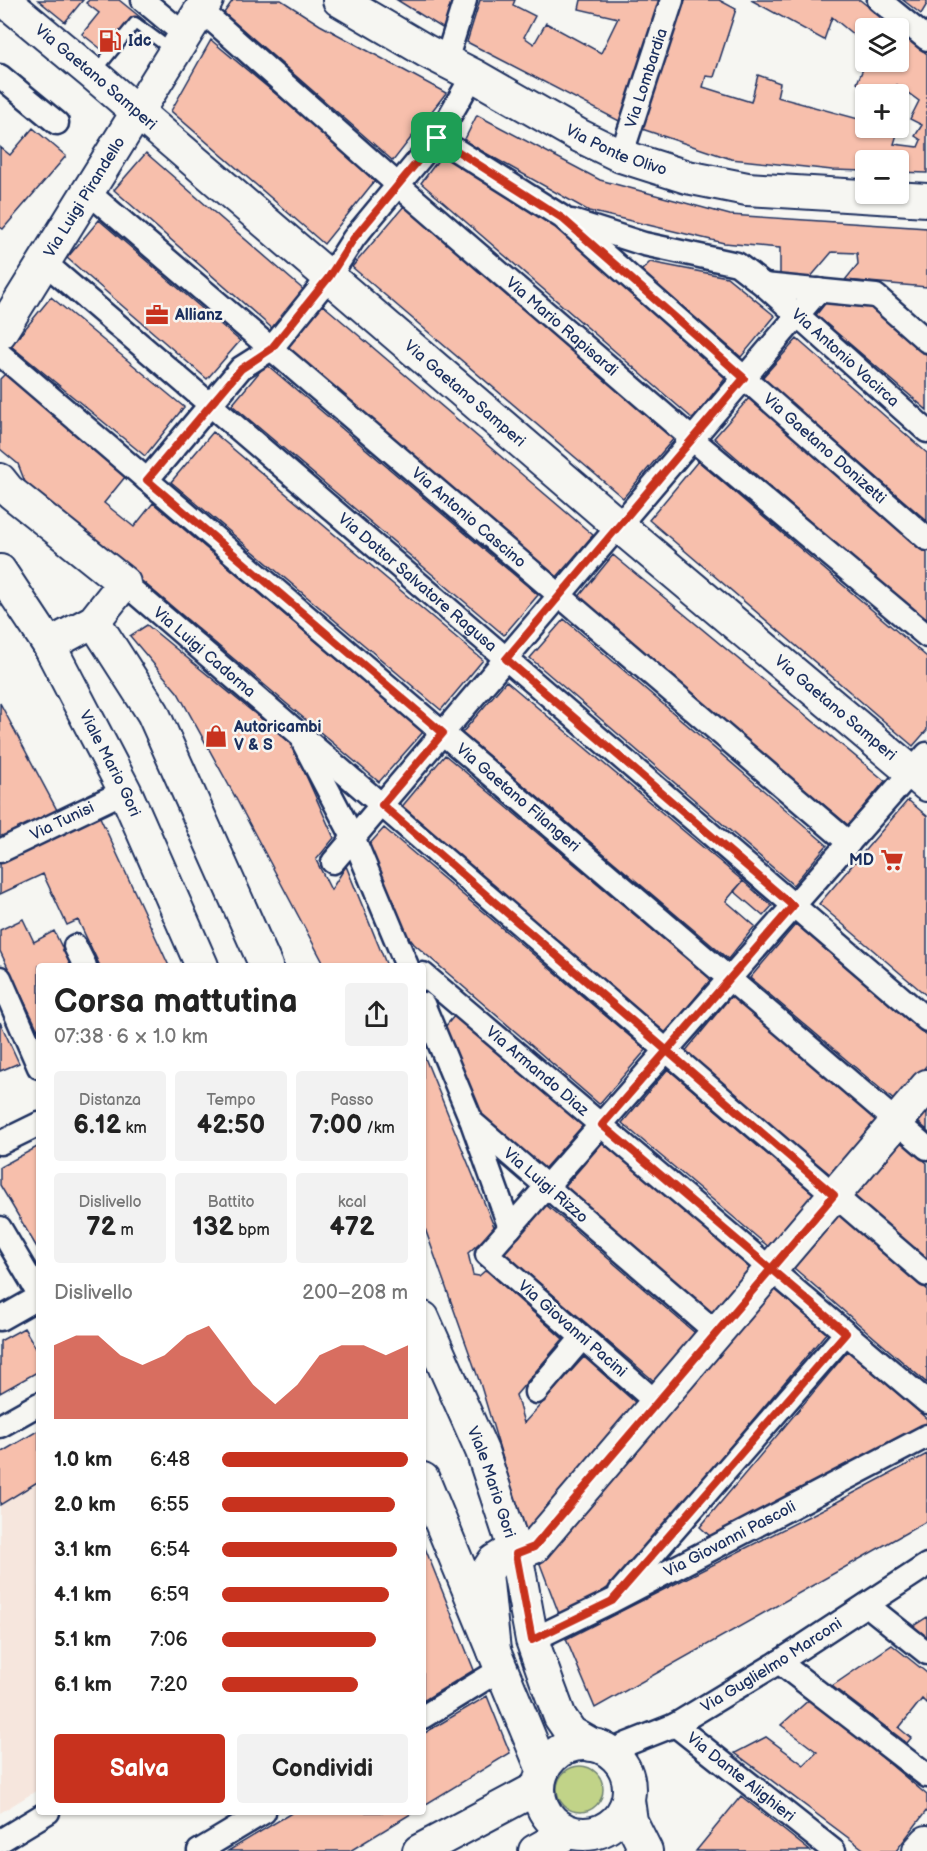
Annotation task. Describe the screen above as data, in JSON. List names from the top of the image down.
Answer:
{
  "streets": {
    "street": [
      "Via Gaetano Samperi",
      "Via Lombardia",
      "Via Ponte Olivo",
      "Via Luigi Pirandello",
      "Via Mario Rapisardi",
      "Via Antonio Vacirca",
      "Via Gaetano Donizetti",
      "Via Antonio Cascino",
      "Via Dottor Salvatore Ragusa",
      "Via Luigi Cadorna",
      "Viale Mario Gori",
      "Via Gaetano Filangeri",
      "Via Tunisi",
      "Via Armando Diaz",
      "Via Luigi Rizzo",
      "Via Giovanni Pacini",
      "Via Giovanni Pascoli",
      "Via Guglielmo Marconi",
      "Via Dante Alighieri"
    ]
  },
  "crossings": [
    ["Via Gaetano Samperi", "Via Luigi Pirandello"],
    ["Via Lombardia", "Via Ponte Olivo"],
    ["Via Luigi Pirandello", "Via Mario Rapisardi"],
    ["Via Luigi Pirandello", "Via Antonio Cascino"],
    ["Via Luigi Pirandello", "Via Dottor Salvatore Ragusa"],
    ["Via Antonio Vacirca", "Via Gaetano Donizetti"],
    ["Viale Mario Gori", "Via Tunisi"],
    ["Viale Mario Gori", "Via Giovanni Pascoli"],
    ["Viale Mario Gori", "Via Guglielmo Marconi"],
    ["Via Guglielmo Marconi", "Via Dante Alighieri"]
  ],
  "places": {
    "fuel station": ["Idc"],
    "office": ["Allianz"],
    "shop": ["Autoricambi V & S"],
    "supermarket": ["MD"]
  },
  "page": {
    "map_buttons": ["+", "−"],
    "heading": ["Corsa mattutina", "07:38 · 6 × 1.0 km"],
    "stats": [
      ["Distanza", "6.12 km"],
      ["Tempo", "42:50"],
      ["Passo", "7:00 /km"],
      ["Dislivello", "72 m"],
      ["Battito", "132 bpm"],
      ["kcal", "472"]
    ],
    "chart": ["Dislivello", "200–208 m"],
    "list": [
      {
        "name": "1.0 km",
        "note": "6:48"
      },
      {
        "name": "2.0 km",
        "note": "6:55"
      },
      {
        "name": "3.1 km",
        "note": "6:54"
      },
      {
        "name": "4.1 km",
        "note": "6:59"
      },
      {
        "name": "5.1 km",
        "note": "7:06"
      },
      {
        "name": "6.1 km",
        "note": "7:20"
      }
    ],
    "buttons": ["Salva", "Condividi"]
  }
}
